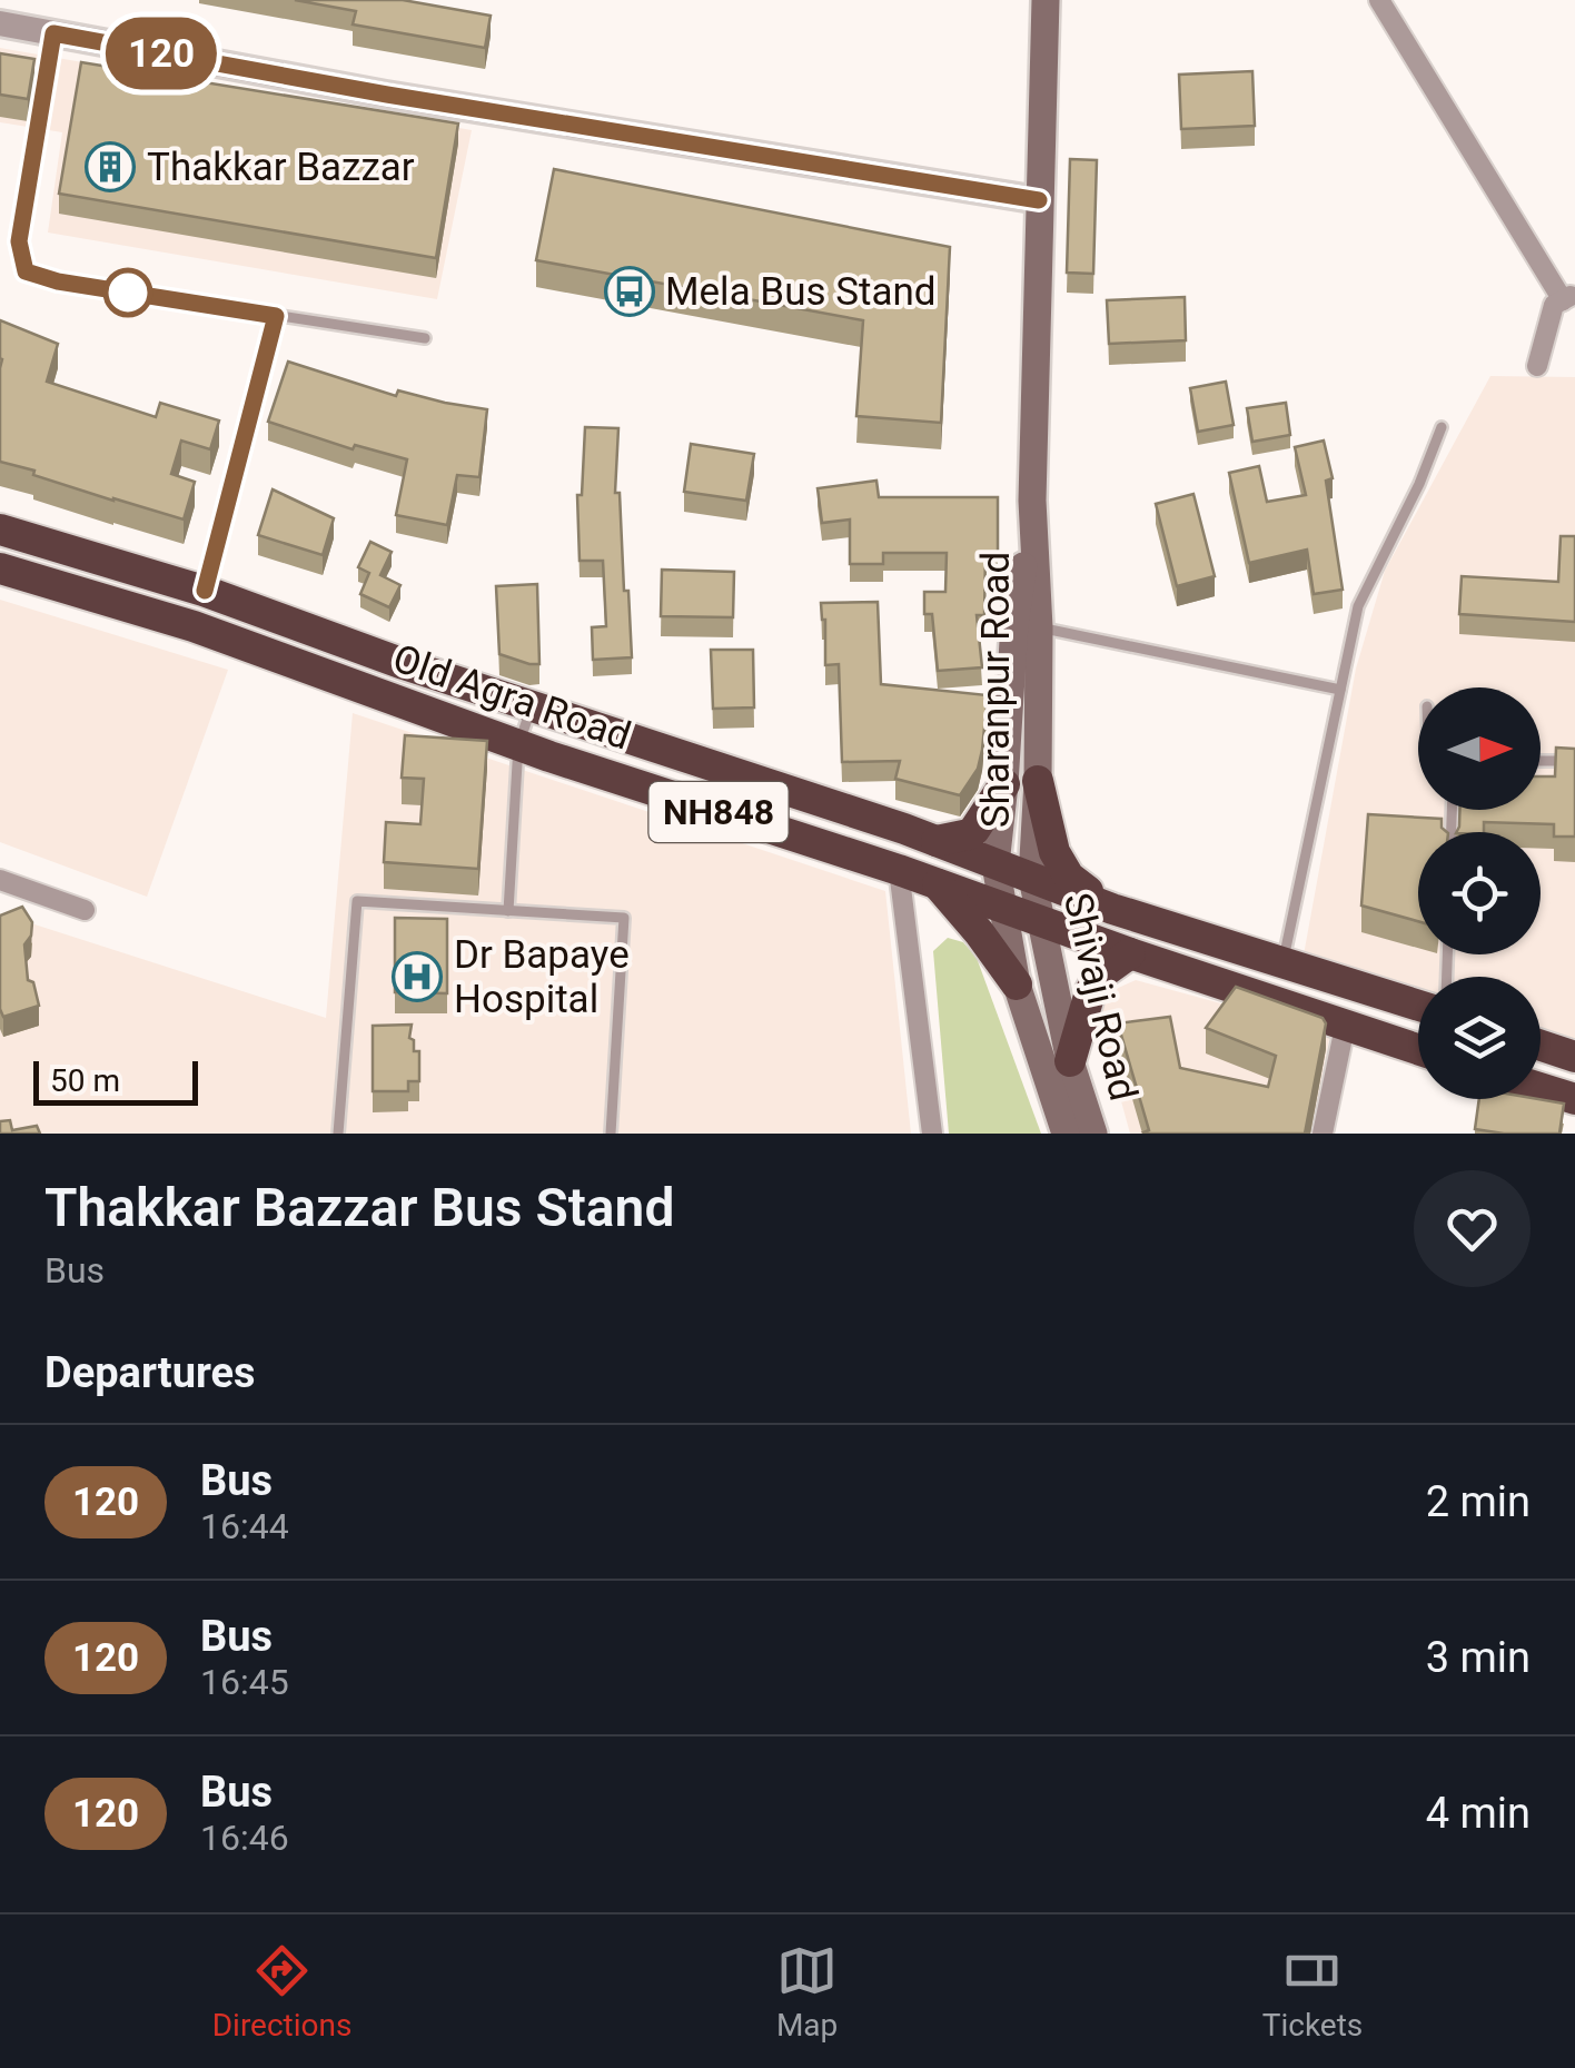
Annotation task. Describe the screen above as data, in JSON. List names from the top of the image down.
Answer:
{
  "streets": {
    "highway": ["Old Agra Road", "NH848"],
    "main road": ["Sharanpur Road", "Shivaji Road"]
  },
  "crossings": [
    ["Sharanpur Road", "Old Agra Road"],
    ["Sharanpur Road", "Shivaji Road"],
    ["Old Agra Road", "Shivaji Road"]
  ],
  "places": {
    "building": ["Thakkar Bazzar"],
    "bus stop": ["Mela Bus Stand"],
    "hospital": ["Dr Bapaye Hospital"]
  },
  "lines": ["bus line 120"],
  "scale_bar": "50 m",
  "north": "right",
  "page": {
    "on_map": "120",
    "scale": "50 m",
    "heading": [
      ["Thakkar Bazzar Bus Stand", "Bus"],
      "Departures"
    ],
    "list": [
      {
        "mark": "120",
        "name": "Bus",
        "note": "16:44",
        "value": "2 min"
      },
      {
        "mark": "120",
        "name": "Bus",
        "note": "16:45",
        "value": "3 min"
      },
      {
        "mark": "120",
        "name": "Bus",
        "note": "16:46",
        "value": "4 min"
      }
    ],
    "tabs": ["Directions", "Map", "Tickets"]
  }
}
